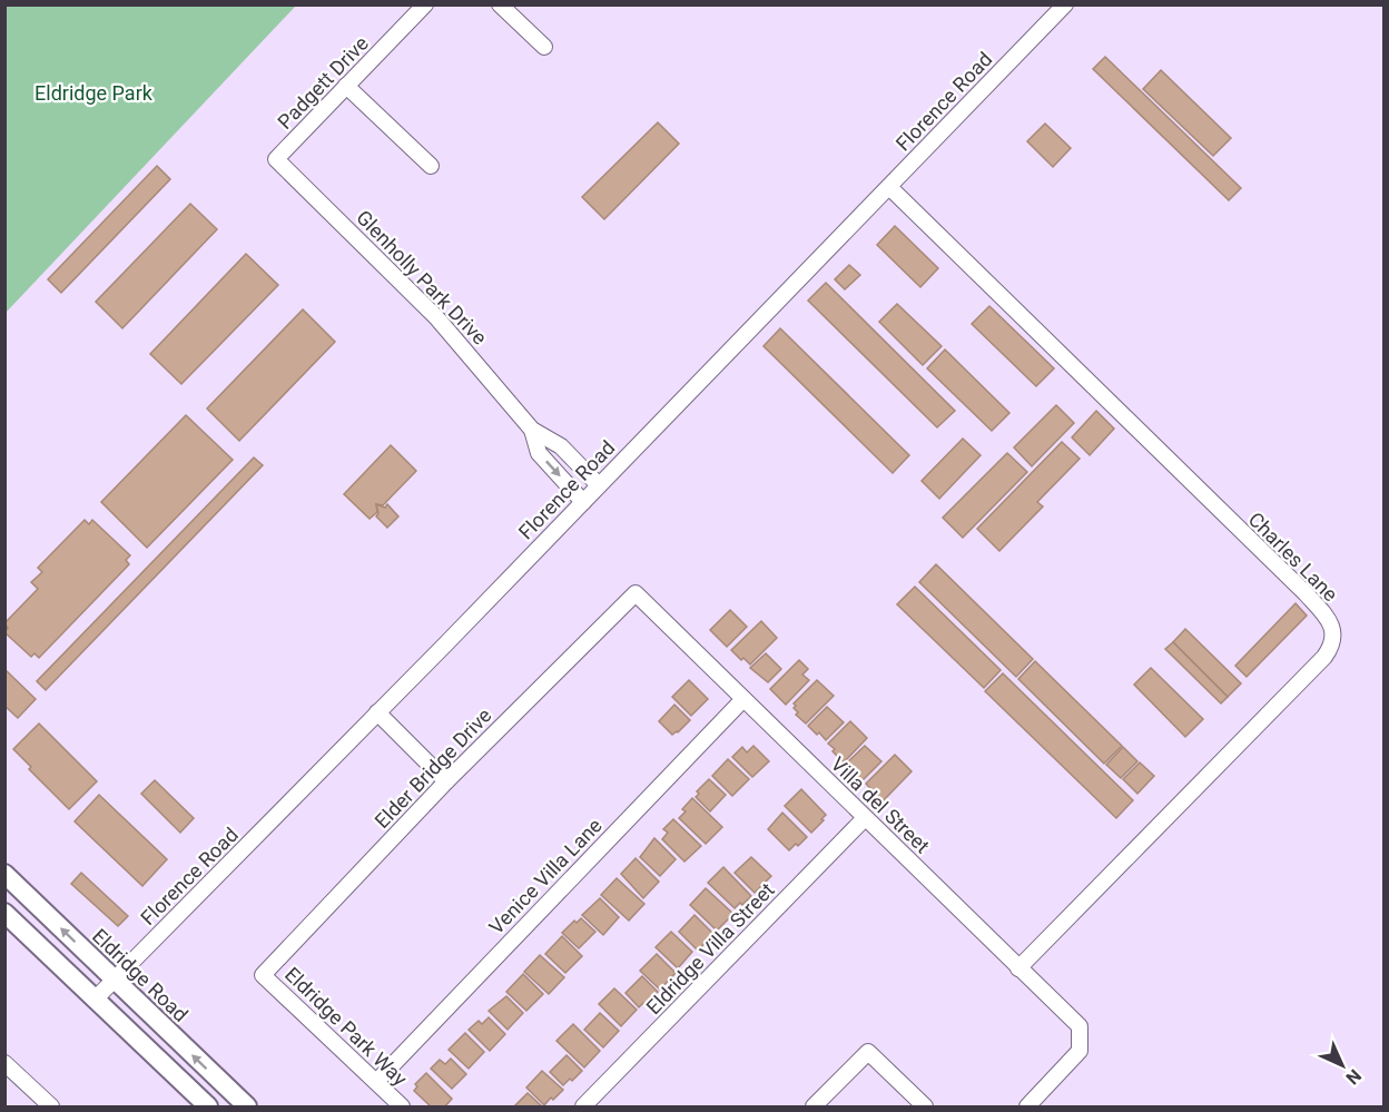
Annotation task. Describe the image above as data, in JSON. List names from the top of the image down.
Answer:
{
  "streets": {
    "main road": ["Eldridge Road"],
    "street": [
      "Padgett Drive",
      "Florence Road",
      "Glenholly Park Drive",
      "Charles Lane",
      "Elder Bridge Drive",
      "Villa del Street",
      "Venice Villa Lane",
      "Eldridge Villa Street",
      "Eldridge Park Way"
    ]
  },
  "crossings": [
    ["Padgett Drive", "Glenholly Park Drive"],
    ["Florence Road", "Glenholly Park Drive"],
    ["Florence Road", "Charles Lane"],
    ["Florence Road", "Eldridge Road"],
    ["Charles Lane", "Villa del Street"],
    ["Elder Bridge Drive", "Villa del Street"],
    ["Elder Bridge Drive", "Eldridge Park Way"],
    ["Villa del Street", "Venice Villa Lane"],
    ["Villa del Street", "Eldridge Villa Street"],
    ["Venice Villa Lane", "Eldridge Park Way"]
  ],
  "parks": ["Eldridge Park"],
  "north": "bottom right"
}
